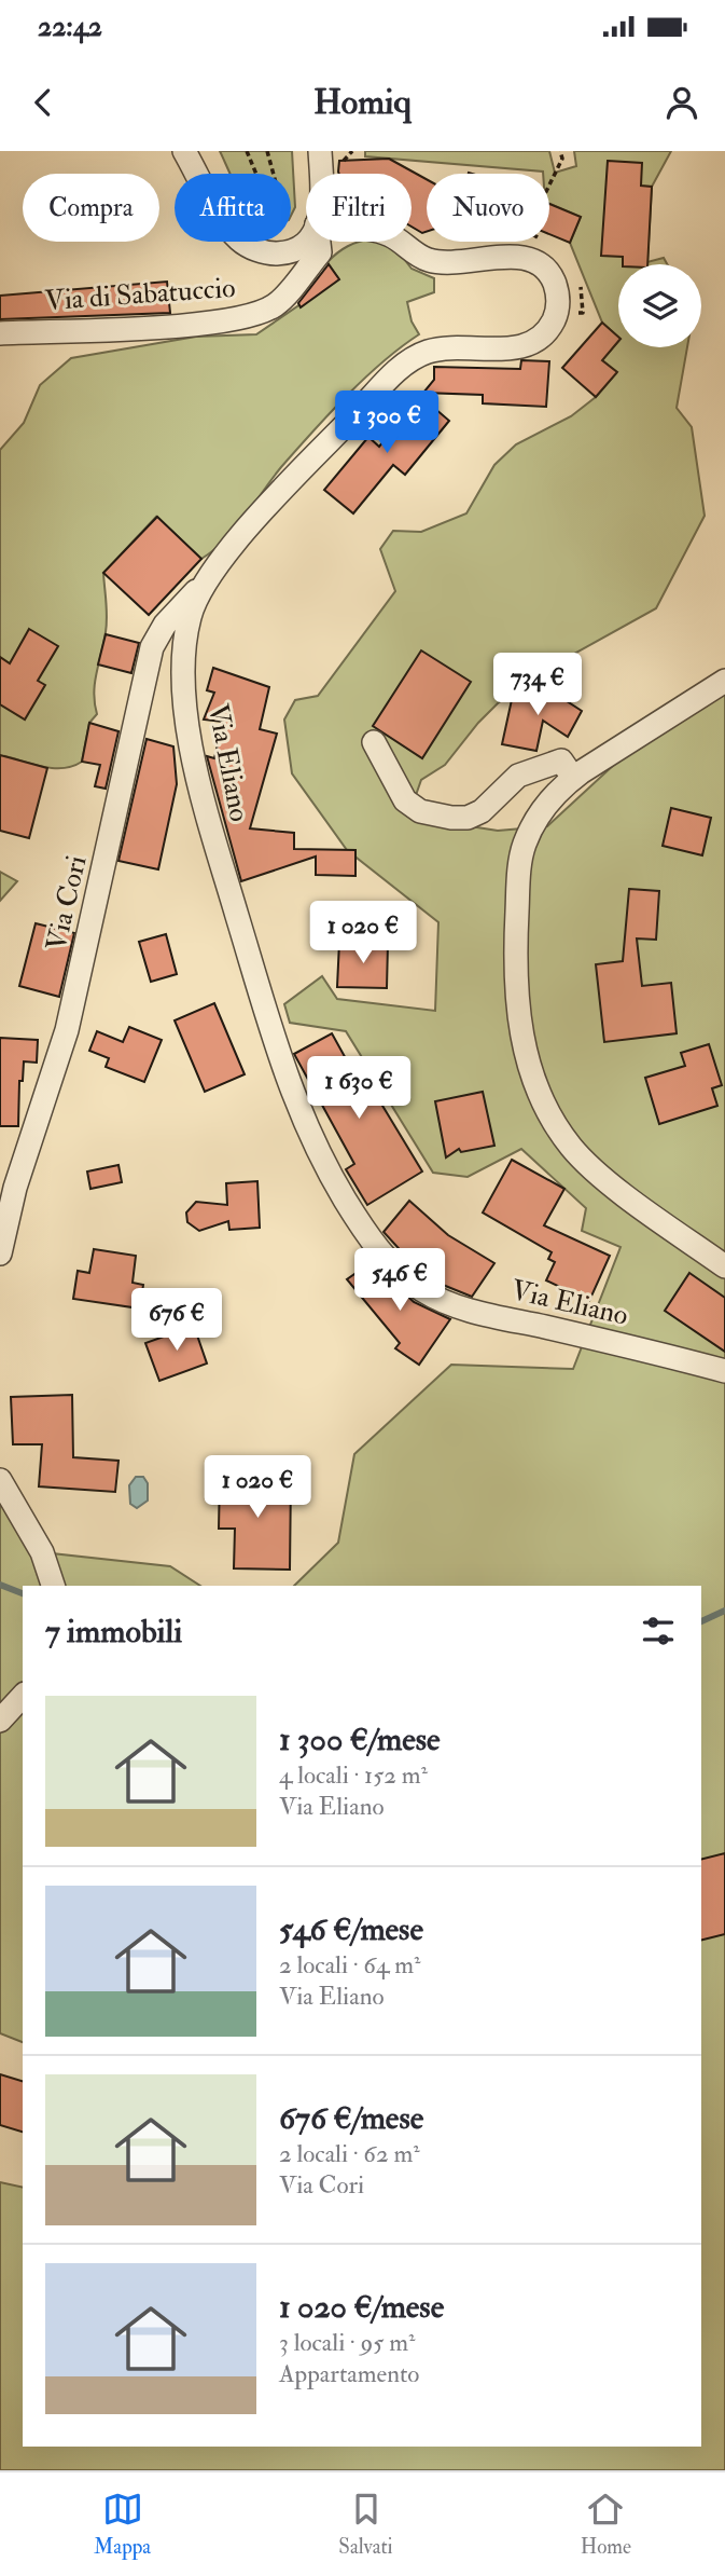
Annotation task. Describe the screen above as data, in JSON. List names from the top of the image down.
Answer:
{
  "streets": {
    "street": ["Via di Sabatuccio", "Via Eliano", "Via Cori"]
  },
  "crossings": [
    ["Via Eliano", "Via Cori"]
  ],
  "page": {
    "status": "22:42",
    "header": "Homiq",
    "chip": [
      "Compra",
      "Affitta",
      "Filtri",
      "Nuovo"
    ],
    "price": [
      "1 300 €",
      "734 €",
      "1 020 €",
      "1 630 €",
      "546 €",
      "676 €",
      "1 020 €"
    ],
    "heading": "7 immobili",
    "list": [
      {
        "name": "1 300 €/mese",
        "note": "4 locali · 152 m² · Via Eliano"
      },
      {
        "name": "546 €/mese",
        "note": "2 locali · 64 m² · Via Eliano"
      },
      {
        "name": "676 €/mese",
        "note": "2 locali · 62 m² · Via Cori"
      },
      {
        "name": "1 020 €/mese",
        "note": "3 locali · 95 m² · Appartamento"
      }
    ],
    "tabs": ["Mappa", "Salvati", "Home"]
  }
}
